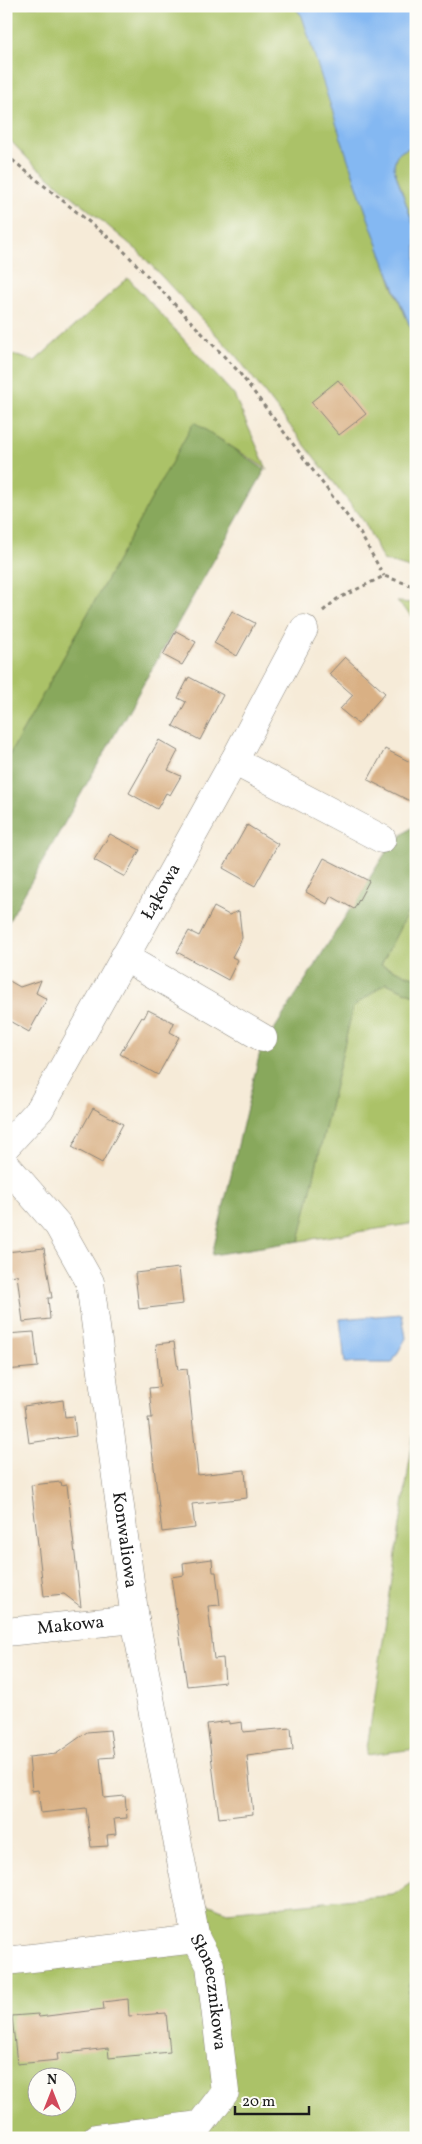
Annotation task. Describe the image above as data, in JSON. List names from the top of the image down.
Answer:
{
  "streets": {
    "street": [
      "Łąkowa",
      "Konwaliowa",
      "Makowa",
      "Słonecznikowa"
    ]
  },
  "crossings": [
    ["Konwaliowa", "Makowa"],
    ["Konwaliowa", "Słonecznikowa"]
  ],
  "scale_bar": "20 m",
  "north": "top"
}
